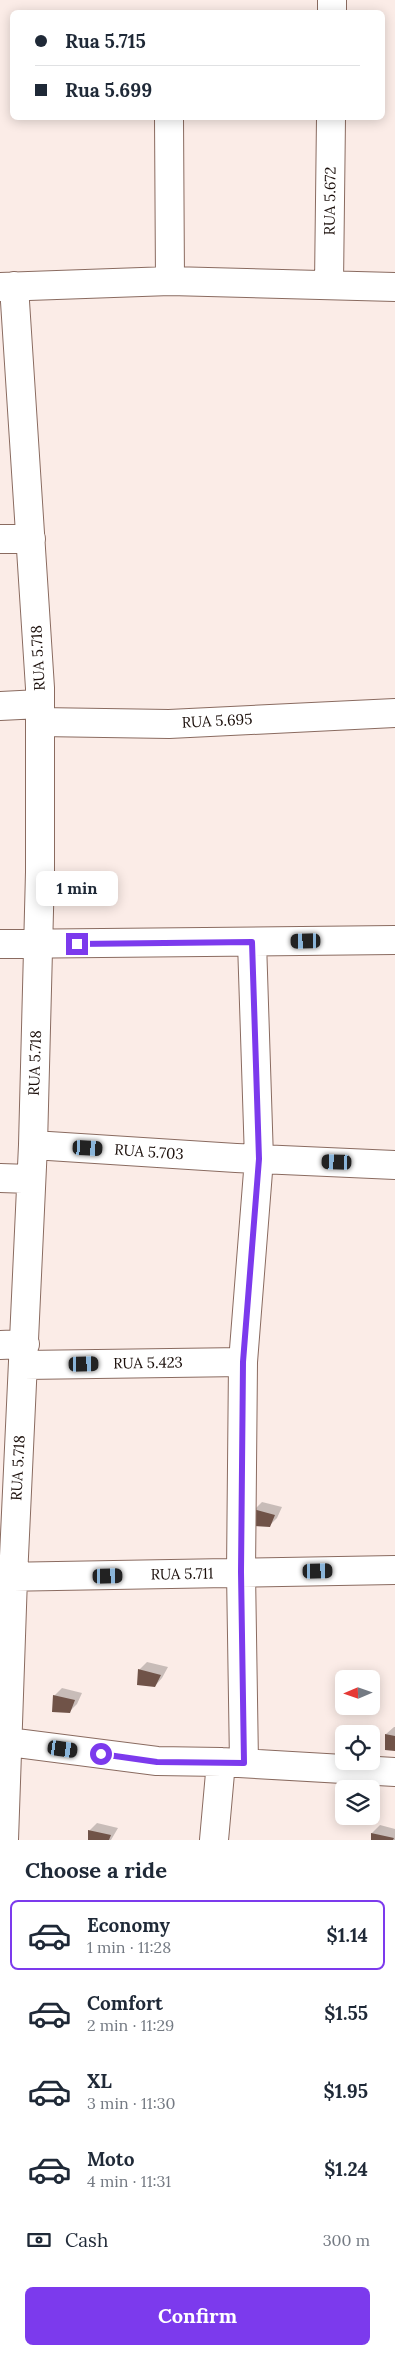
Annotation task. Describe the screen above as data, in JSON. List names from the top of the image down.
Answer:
{
  "streets": {
    "street": [
      "RUA 5.672",
      "RUA 5.718",
      "RUA 5.695",
      "RUA 5.703",
      "RUA 5.423",
      "RUA 5.711"
    ]
  },
  "crossings": [
    ["RUA 5.718", "RUA 5.695"],
    ["RUA 5.718", "RUA 5.703"],
    ["RUA 5.718", "RUA 5.423"],
    ["RUA 5.718", "RUA 5.711"]
  ],
  "north": "left",
  "page": {
    "banner": ["Rua 5.715", "Rua 5.699"],
    "bubble": "1 min",
    "heading": "Choose a ride",
    "list": [
      {
        "name": "Economy",
        "note": "1 min · 11:28",
        "value": "$1.14"
      },
      {
        "name": "Comfort",
        "note": "2 min · 11:29",
        "value": "$1.55"
      },
      {
        "name": "XL",
        "note": "3 min · 11:30",
        "value": "$1.95"
      },
      {
        "name": "Moto",
        "note": "4 min · 11:31",
        "value": "$1.24"
      }
    ],
    "pay": ["Cash", "300 m"],
    "buttons": "Confirm"
  }
}
